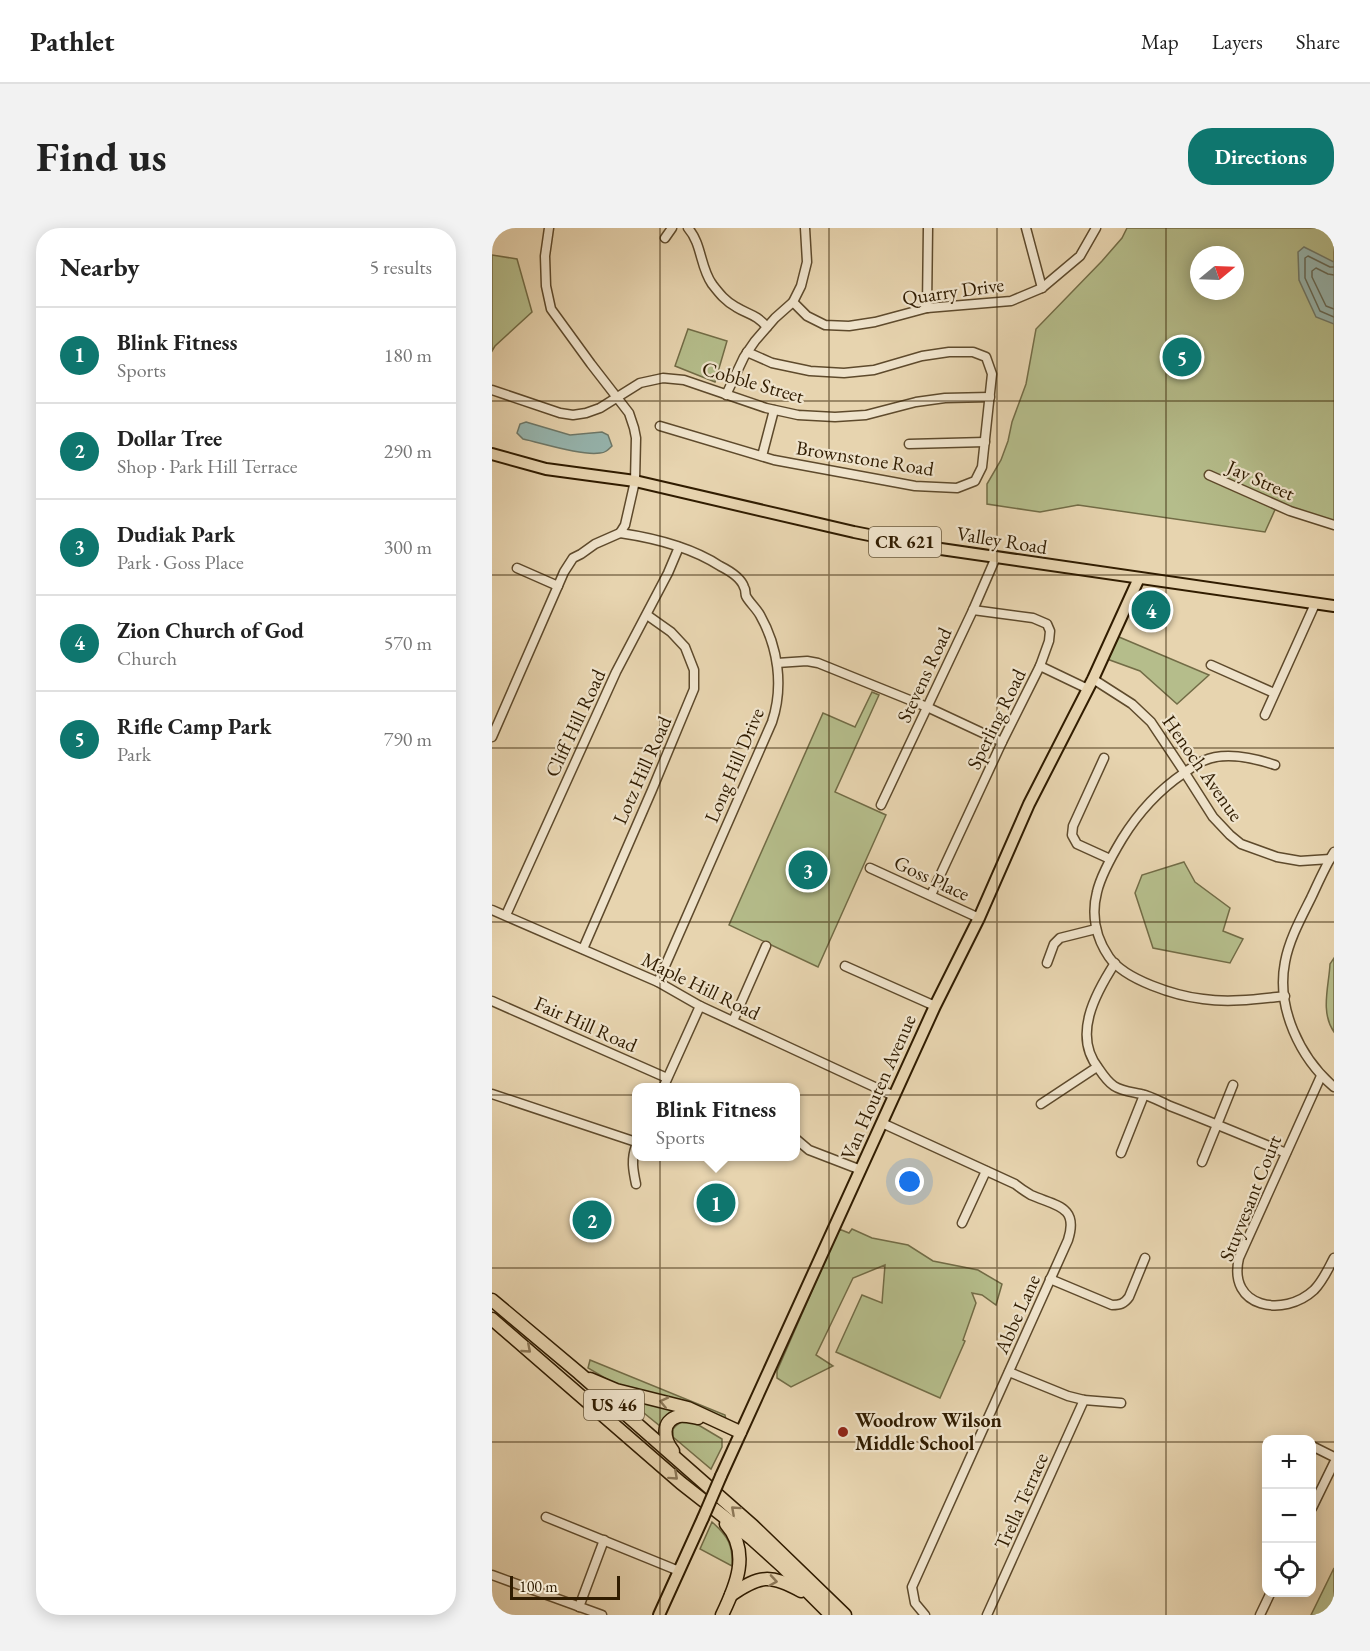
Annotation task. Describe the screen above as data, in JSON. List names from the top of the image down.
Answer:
{
  "streets": {
    "highway": ["US 46"],
    "main road": ["Valley Road", "CR 621", "Van Houten Avenue"],
    "street": [
      "Quarry Drive",
      "Cobble Street",
      "Brownstone Road",
      "Jay Street",
      "Stevens Road",
      "Sperling Road",
      "Cliff Hill Road",
      "Long Hill Drive",
      "Henoch Avenue",
      "Lotz Hill Road",
      "Goss Place",
      "Maple Hill Road",
      "Fair Hill Road",
      "Stuyvesant Court",
      "Abbe Lane",
      "Trella Terrace"
    ]
  },
  "crossings": [
    ["Cobble Street", "Brownstone Road"],
    ["Valley Road", "Stevens Road"],
    ["Valley Road", "Van Houten Avenue"],
    ["Stevens Road", "Sperling Road"],
    ["Sperling Road", "Henoch Avenue"],
    ["Sperling Road", "Goss Place"],
    ["Cliff Hill Road", "Long Hill Drive"],
    ["Cliff Hill Road", "Lotz Hill Road"],
    ["Cliff Hill Road", "Maple Hill Road"],
    ["Long Hill Drive", "Maple Hill Road"],
    ["Henoch Avenue", "Van Houten Avenue"],
    ["Lotz Hill Road", "Maple Hill Road"],
    ["Goss Place", "Van Houten Avenue"],
    ["Maple Hill Road", "Van Houten Avenue"],
    ["Van Houten Avenue", "Abbe Lane"]
  ],
  "places": ["Woodrow Wilson Middle School"],
  "scale_bar": "100 m",
  "north": "right",
  "page": {
    "header": "Pathlet",
    "nav": ["Map", "Layers", "Share"],
    "buttons": "Directions",
    "title": "Find us",
    "heading": ["Nearby", "5 results"],
    "list": [
      {
        "mark": "1",
        "name": "Blink Fitness",
        "note": "Sports",
        "value": "180 m"
      },
      {
        "mark": "2",
        "name": "Dollar Tree",
        "note": "Shop · Park Hill Terrace",
        "value": "290 m"
      },
      {
        "mark": "3",
        "name": "Dudiak Park",
        "note": "Park · Goss Place",
        "value": "300 m"
      },
      {
        "mark": "4",
        "name": "Zion Church of God",
        "note": "Church",
        "value": "570 m"
      },
      {
        "mark": "5",
        "name": "Rifle Camp Park",
        "note": "Park",
        "value": "790 m"
      }
    ],
    "pins": [
      "5",
      "4",
      "3",
      "1",
      "2"
    ],
    "popup": ["Blink Fitness", "Sports"],
    "map_buttons": ["+", "−"],
    "scale": "100 m"
  }
}
